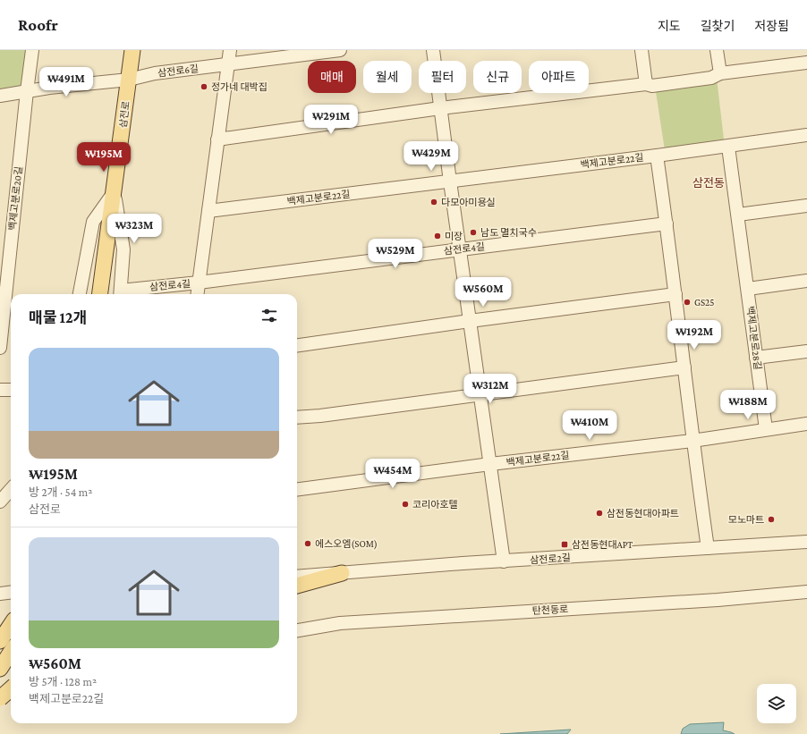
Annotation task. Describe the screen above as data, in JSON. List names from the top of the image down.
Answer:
{
  "streets": {
    "main road": ["삼전로"],
    "street": [
      "삼전로6길",
      "백제고분로22길",
      "백제고분로20길",
      "삼전로4길",
      "백제고분로28길",
      "삼전로2길",
      "탄천동로"
    ]
  },
  "crossings": [
    ["삼전로6길", "삼전로"],
    ["삼전로6길", "삼전로4길"],
    ["백제고분로22길", "삼전로4길"],
    ["백제고분로22길", "삼전로2길"]
  ],
  "districts": ["삼전동"],
  "places": {
    "other": [
      "정가네 대박집",
      "다모아미용실",
      "남도 멸치국수",
      "미장",
      "GS25",
      "코리아호텔",
      "삼전동현대아파트",
      "모노마트",
      "에스오엠(SOM)"
    ],
    "transit": ["삼전동현대APT"]
  },
  "page": {
    "header": "Roofr",
    "nav": ["지도", "길찾기", "저장됨"],
    "chip": [
      "매매",
      "월세",
      "필터",
      "신규",
      "아파트"
    ],
    "price": [
      "₩491M",
      "₩291M",
      "₩429M",
      "₩195M",
      "₩323M",
      "₩529M",
      "₩560M",
      "₩192M",
      "₩312M",
      "₩188M",
      "₩410M",
      "₩454M"
    ],
    "heading": "매물 12개",
    "list": [
      {
        "name": "₩195M",
        "note": "방 2개 · 54 m² · 삼전로"
      },
      {
        "name": "₩560M",
        "note": "방 5개 · 128 m² · 백제고분로22길"
      }
    ]
  }
}
